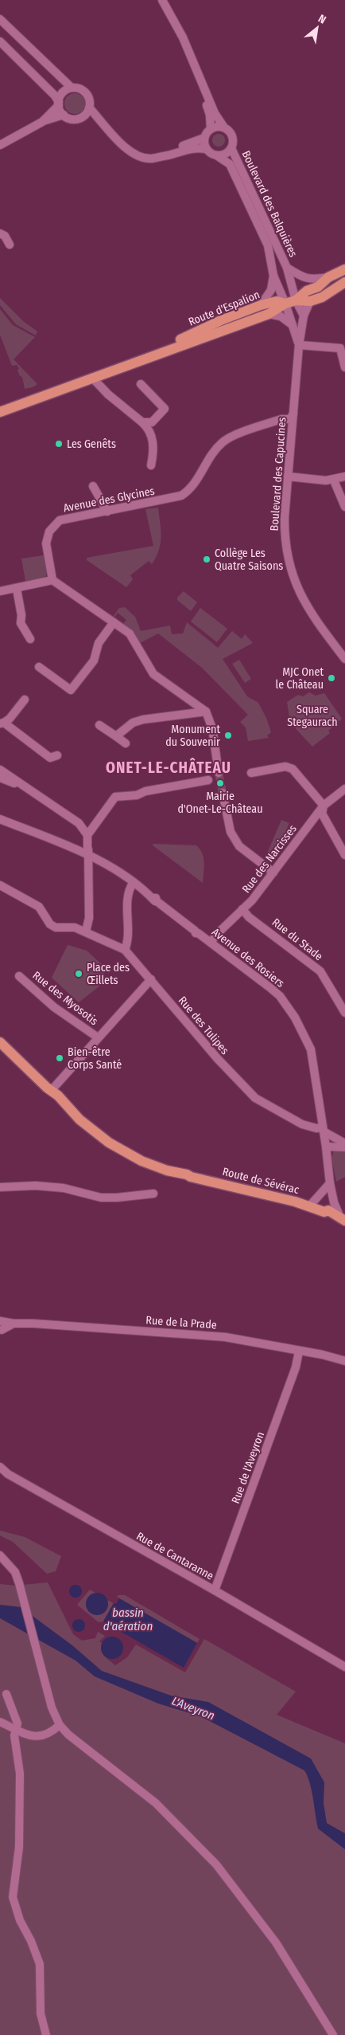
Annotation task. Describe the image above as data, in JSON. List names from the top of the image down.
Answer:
{
  "streets": {
    "main road": ["Route d'Espalion", "Route de Sévérac"],
    "street": [
      "Boulevard des Balquières",
      "Boulevard des Capucines",
      "Avenue des Glycines",
      "Rue des Narcisses",
      "Rue du Stade",
      "Avenue des Rosiers",
      "Rue des Myosotis",
      "Rue des Tulipes",
      "Rue de la Prade",
      "Rue de l'Aveyron",
      "Rue de Cantaranne"
    ]
  },
  "crossings": [
    ["Boulevard des Balquières", "Route d'Espalion"],
    ["Boulevard des Balquières", "Boulevard des Capucines"],
    ["Route d'Espalion", "Boulevard des Capucines"],
    ["Boulevard des Capucines", "Avenue des Glycines"],
    ["Rue des Narcisses", "Rue du Stade"],
    ["Rue des Narcisses", "Avenue des Rosiers"],
    ["Avenue des Rosiers", "Rue des Tulipes"],
    ["Avenue des Rosiers", "Route de Sévérac"],
    ["Rue de la Prade", "Rue de l'Aveyron"],
    ["Rue de l'Aveyron", "Rue de Cantaranne"]
  ],
  "districts": ["ONET-LE-CHÂTEAU"],
  "water": ["bassin d'aération", "L'Aveyron"],
  "parks": ["Square Stegaurach"],
  "places": [
    "Les Genêts",
    "Collège Les Quatre Saisons",
    "MJC Onet le Château",
    "Monument du Souvenir",
    "Mairie d'Onet-Le-Château",
    "Place des Œillets",
    "Bien-être Corps Santé"
  ],
  "north": "top right"
}
